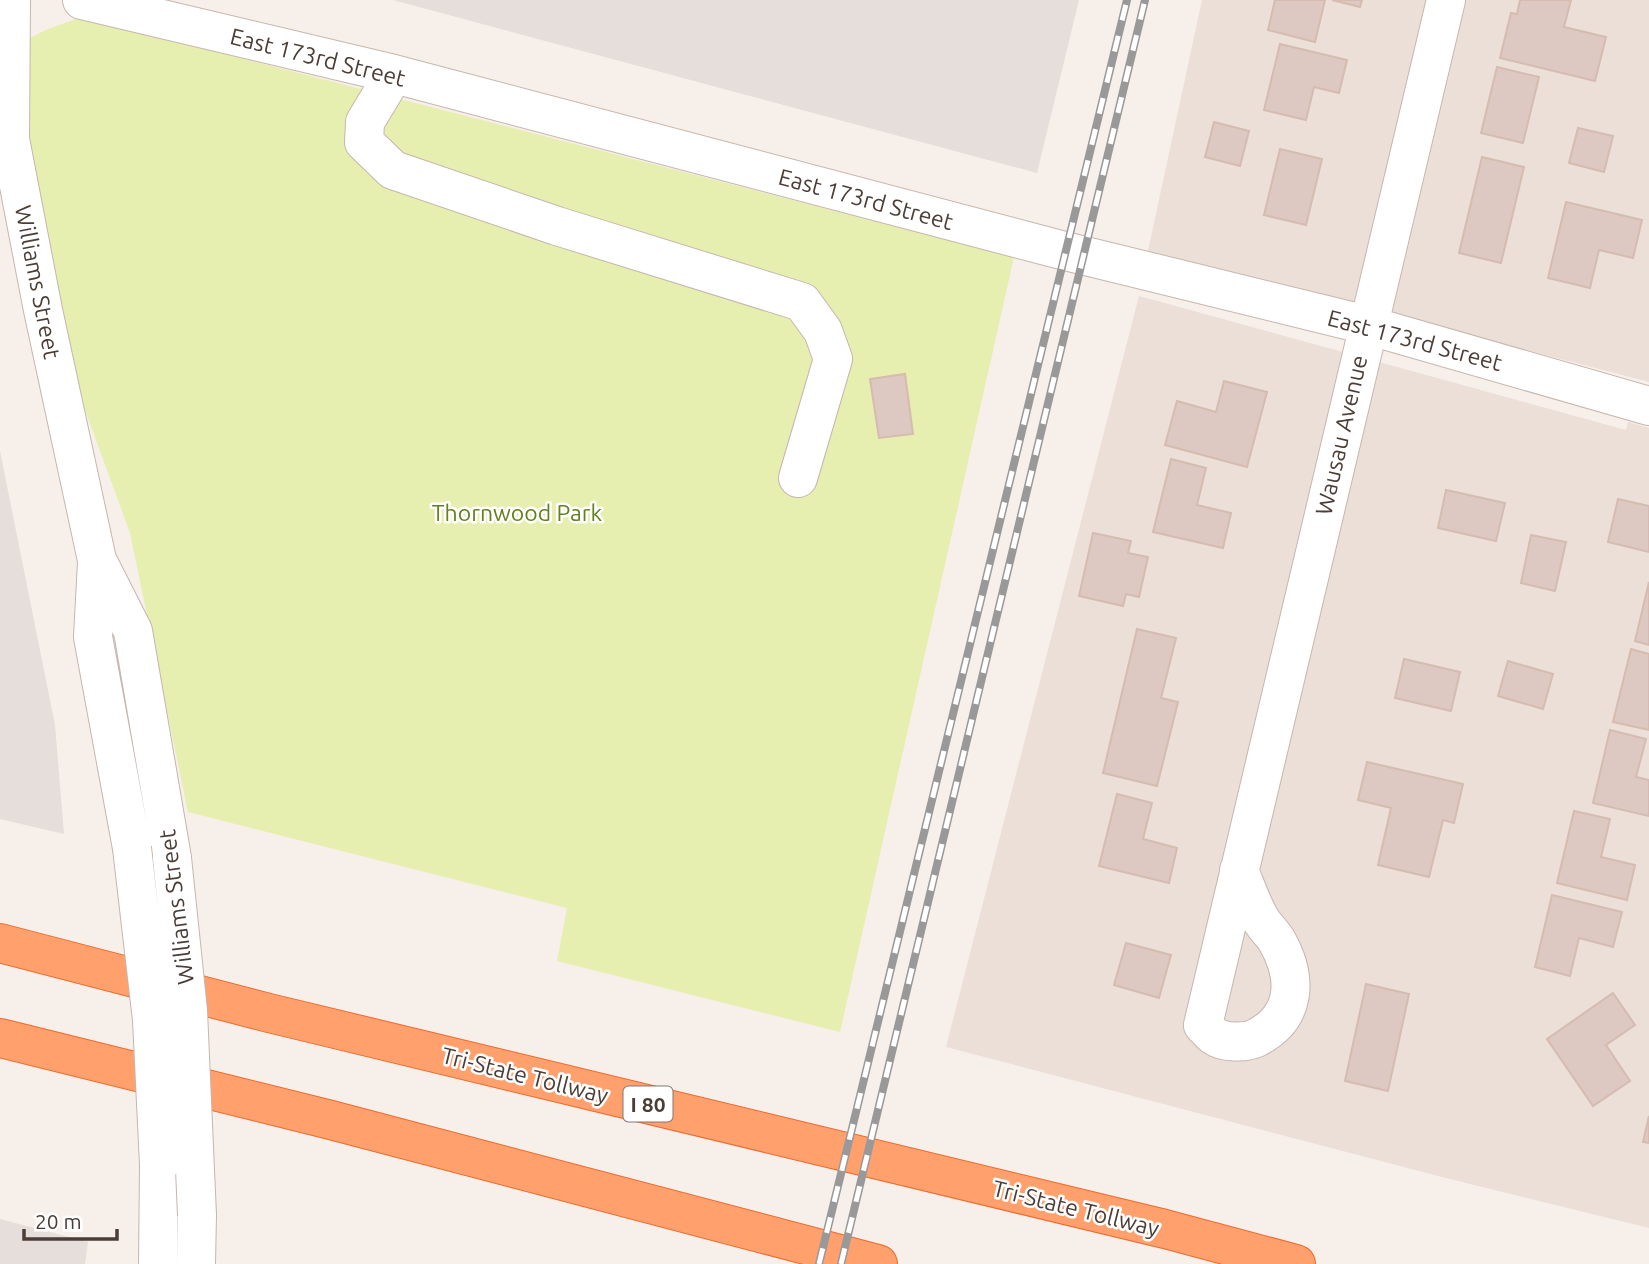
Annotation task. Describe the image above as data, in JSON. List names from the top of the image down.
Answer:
{
  "streets": {
    "highway": ["Tri-State Tollway", "I 80"],
    "street": ["East 173rd Street", "Williams Street", "Wausau Avenue"]
  },
  "crossings": [
    ["East 173rd Street", "Wausau Avenue"]
  ],
  "parks": ["Thornwood Park"],
  "scale_bar": "20 m"
}
